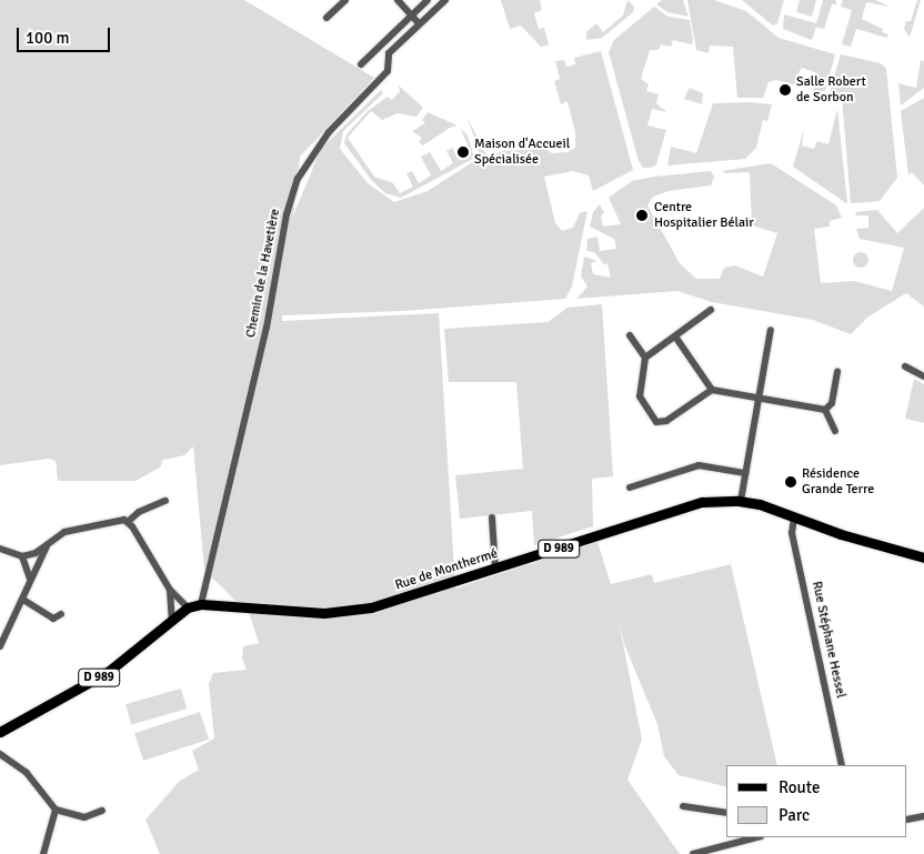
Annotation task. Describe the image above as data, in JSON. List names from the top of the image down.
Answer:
{
  "streets": {
    "main road": ["D 989", "Rue de Monthermé"],
    "street": ["Chemin de la Havetière", "Rue Stéphane Hessel"]
  },
  "crossings": [
    ["Chemin de la Havetière", "Rue de Monthermé"],
    ["Rue de Monthermé", "Rue Stéphane Hessel"]
  ],
  "places": [
    "Salle Robert de Sorbon",
    "Maison d'Accueil Spécialisée",
    "Centre Hospitalier Bélair",
    "Résidence Grande Terre"
  ],
  "legend": ["Route", "Parc"],
  "scale_bar": "100 m"
}
